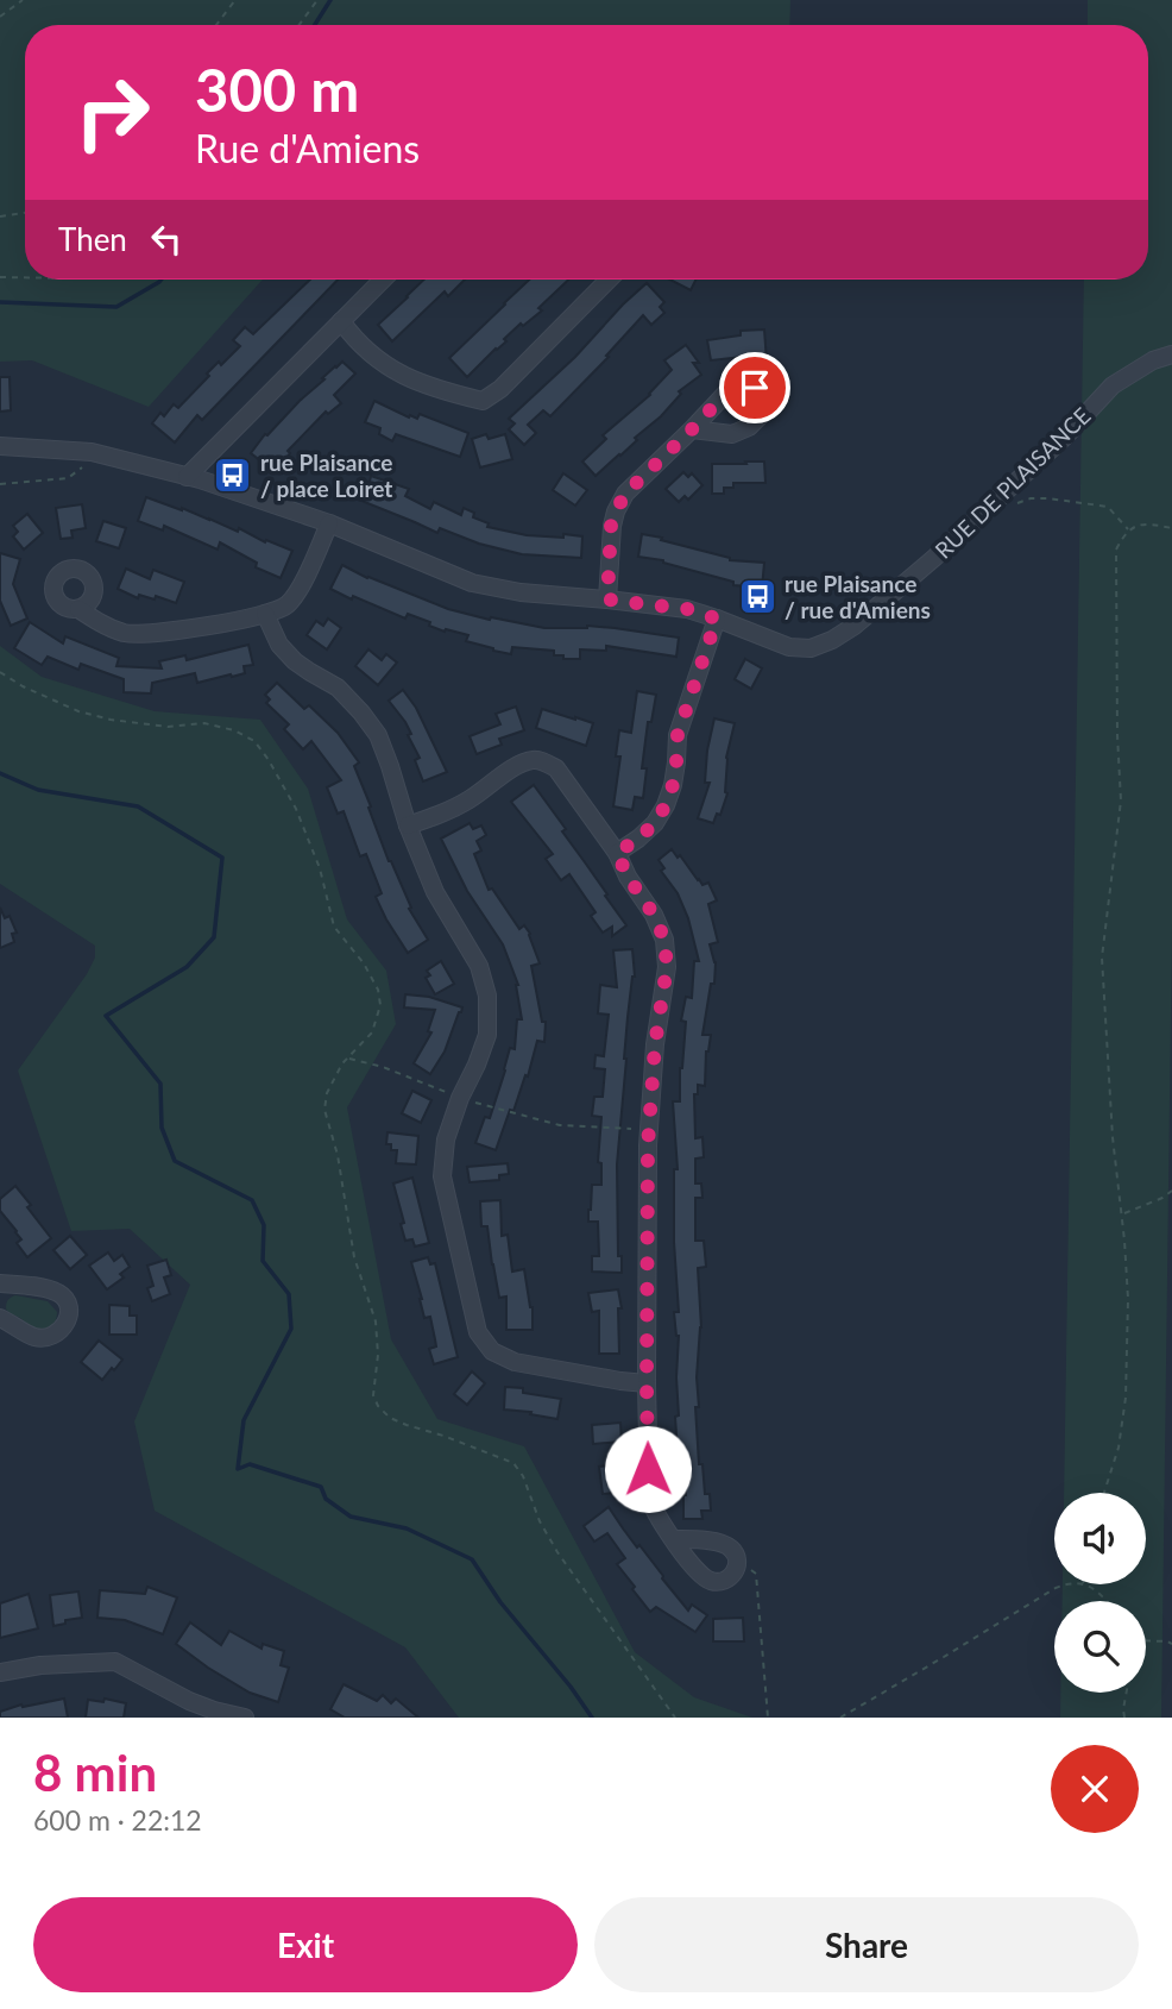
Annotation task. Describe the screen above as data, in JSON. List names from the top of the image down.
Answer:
{
  "streets": {
    "street": ["RUE DE PLAISANCE"]
  },
  "places": {
    "bus stop": ["rue Plaisance / place Loiret", "rue Plaisance / rue d'Amiens"]
  },
  "page": {
    "turn": ["300 m", "Rue d'Amiens"],
    "then": "Then",
    "heading": ["8 min", "600 m · 22:12"],
    "buttons": ["Exit", "Share"]
  }
}
